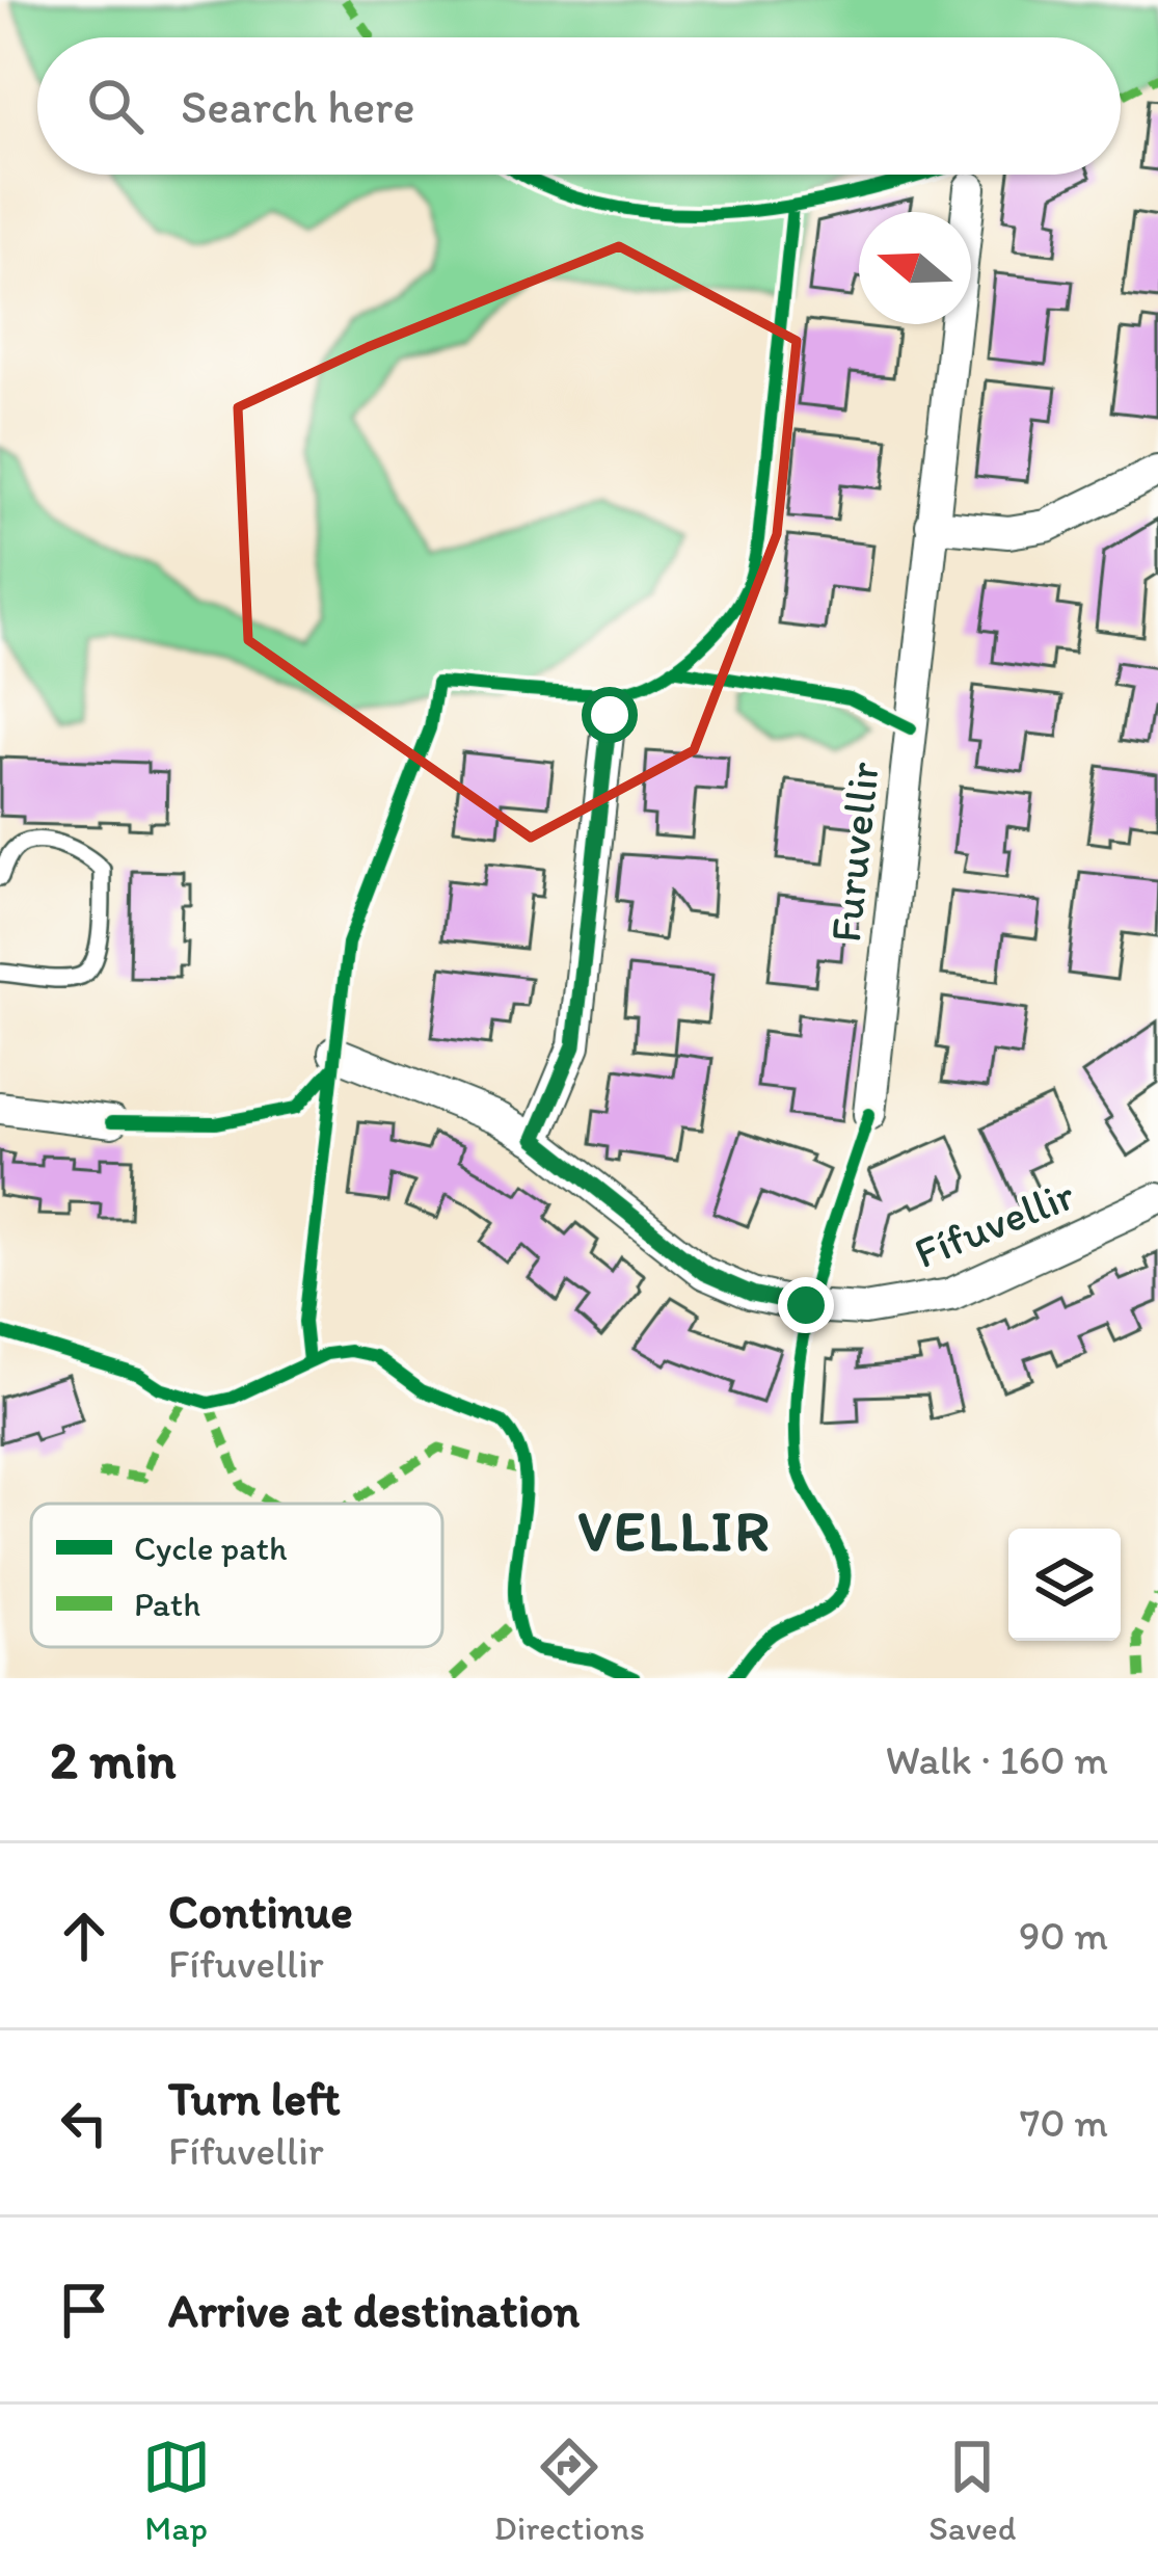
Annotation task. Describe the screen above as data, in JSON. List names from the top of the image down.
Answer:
{
  "streets": {
    "street": ["Furuvellir", "Fífuvellir"]
  },
  "districts": ["VELLIR"],
  "legend": ["Cycle path", "Path"],
  "north": "left",
  "page": {
    "search": "Search here",
    "heading": ["2 min", "Walk · 160 m"],
    "list": [
      ["Continue", "Fífuvellir", "90 m"],
      ["Turn left", "Fífuvellir", "70 m"],
      "Arrive at destination"
    ],
    "nav": ["Map", "Directions", "Saved"]
  }
}
